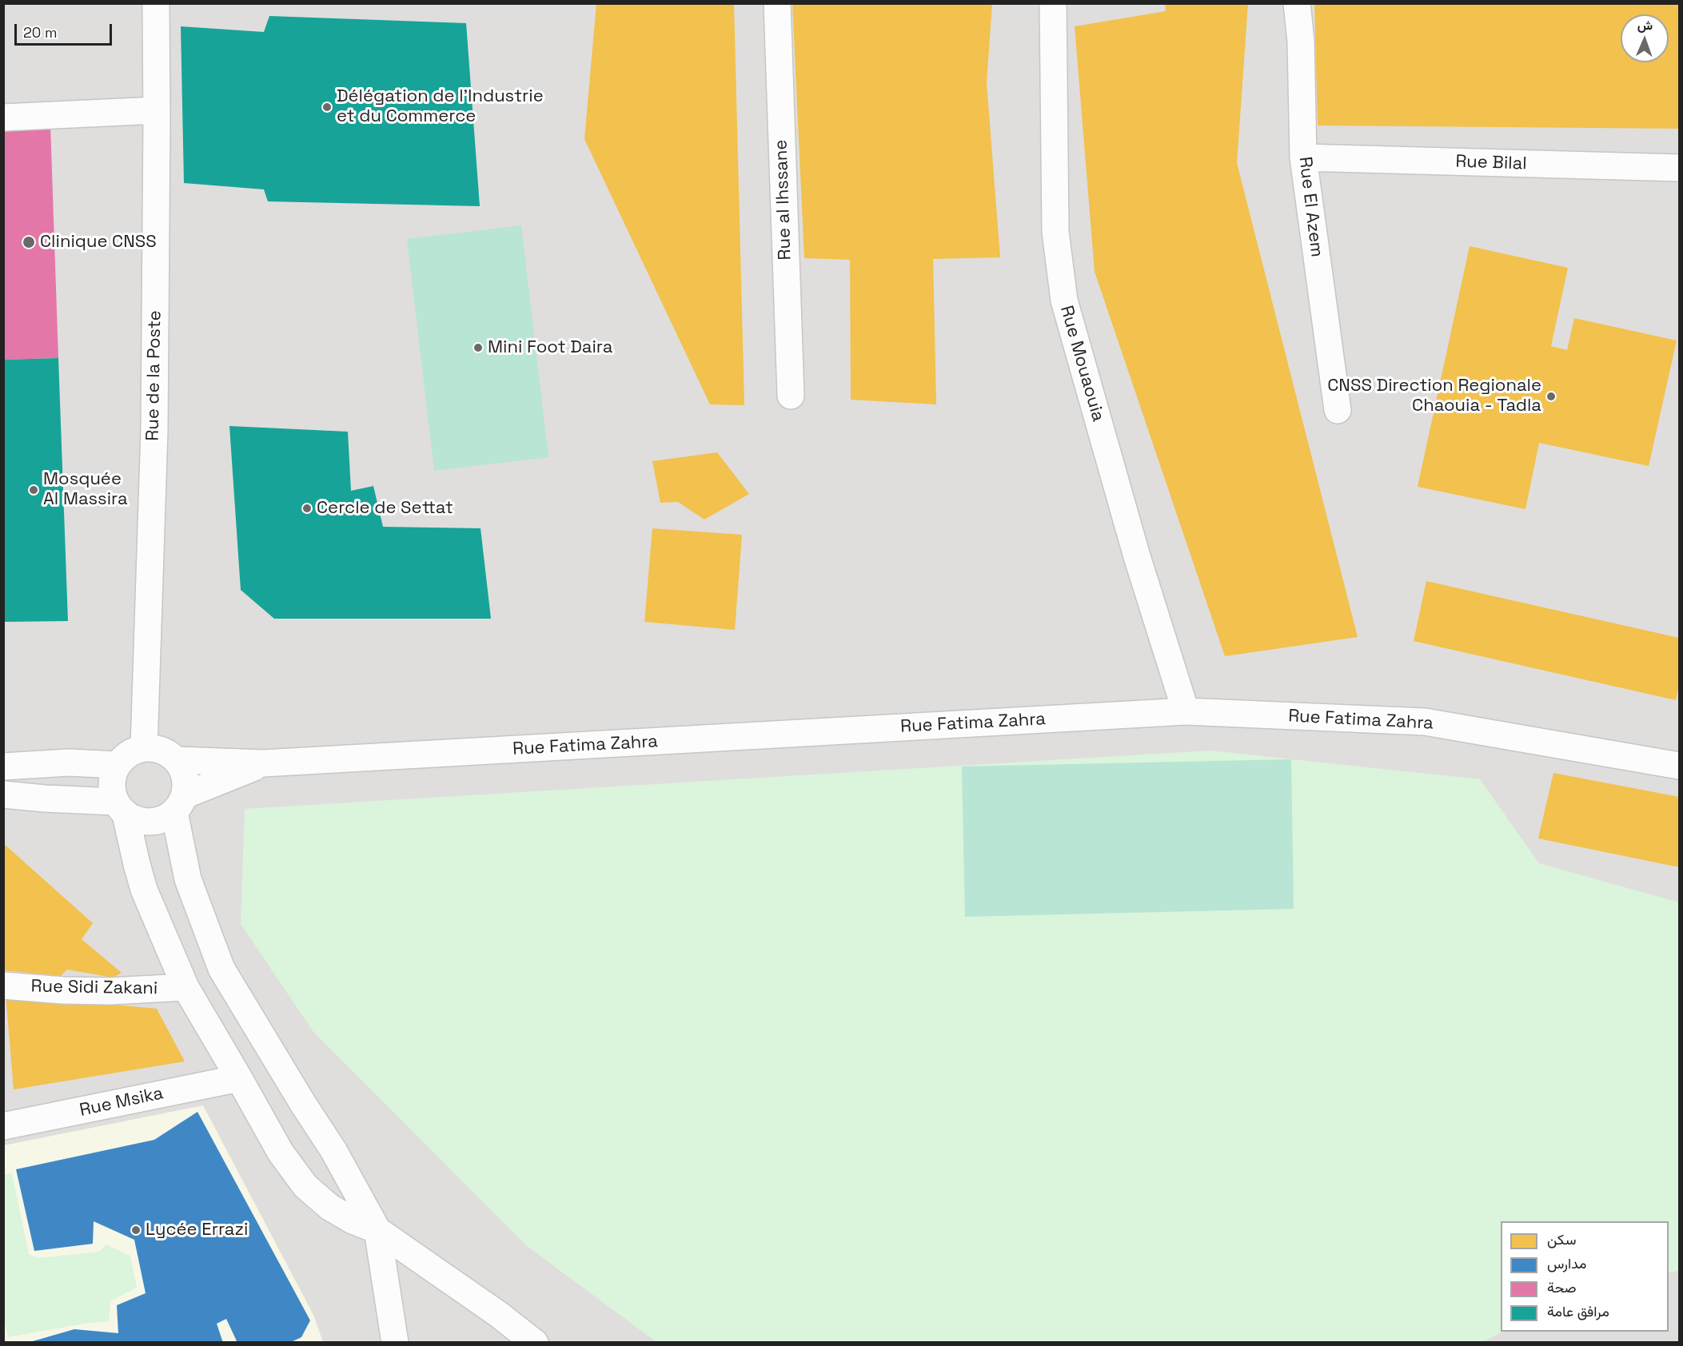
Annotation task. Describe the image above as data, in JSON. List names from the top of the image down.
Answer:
{
  "streets": {
    "street": [
      "Rue Bilal",
      "Rue al Ihssane",
      "Rue El Azem",
      "Rue Mouaouia",
      "Rue de la Poste",
      "Rue Fatima Zahra",
      "Rue Sidi Zakani",
      "Rue Msika"
    ]
  },
  "crossings": [
    ["Rue Bilal", "Rue El Azem"],
    ["Rue Mouaouia", "Rue Fatima Zahra"],
    ["Rue de la Poste", "Rue Fatima Zahra"]
  ],
  "places": [
    "Délégation de l'Industrie et du Commerce",
    "Clinique CNSS",
    "Mini Foot Daira",
    "CNSS Direction Regionale Chaouia - Tadla",
    "Mosquée Al Massira",
    "Cercle de Settat",
    "Lycée Errazi"
  ],
  "legend": [
    "سكن",
    "مدارس",
    "صحة",
    "مرافق عامة"
  ],
  "scale_bar": "20 m",
  "north": "top"
}
